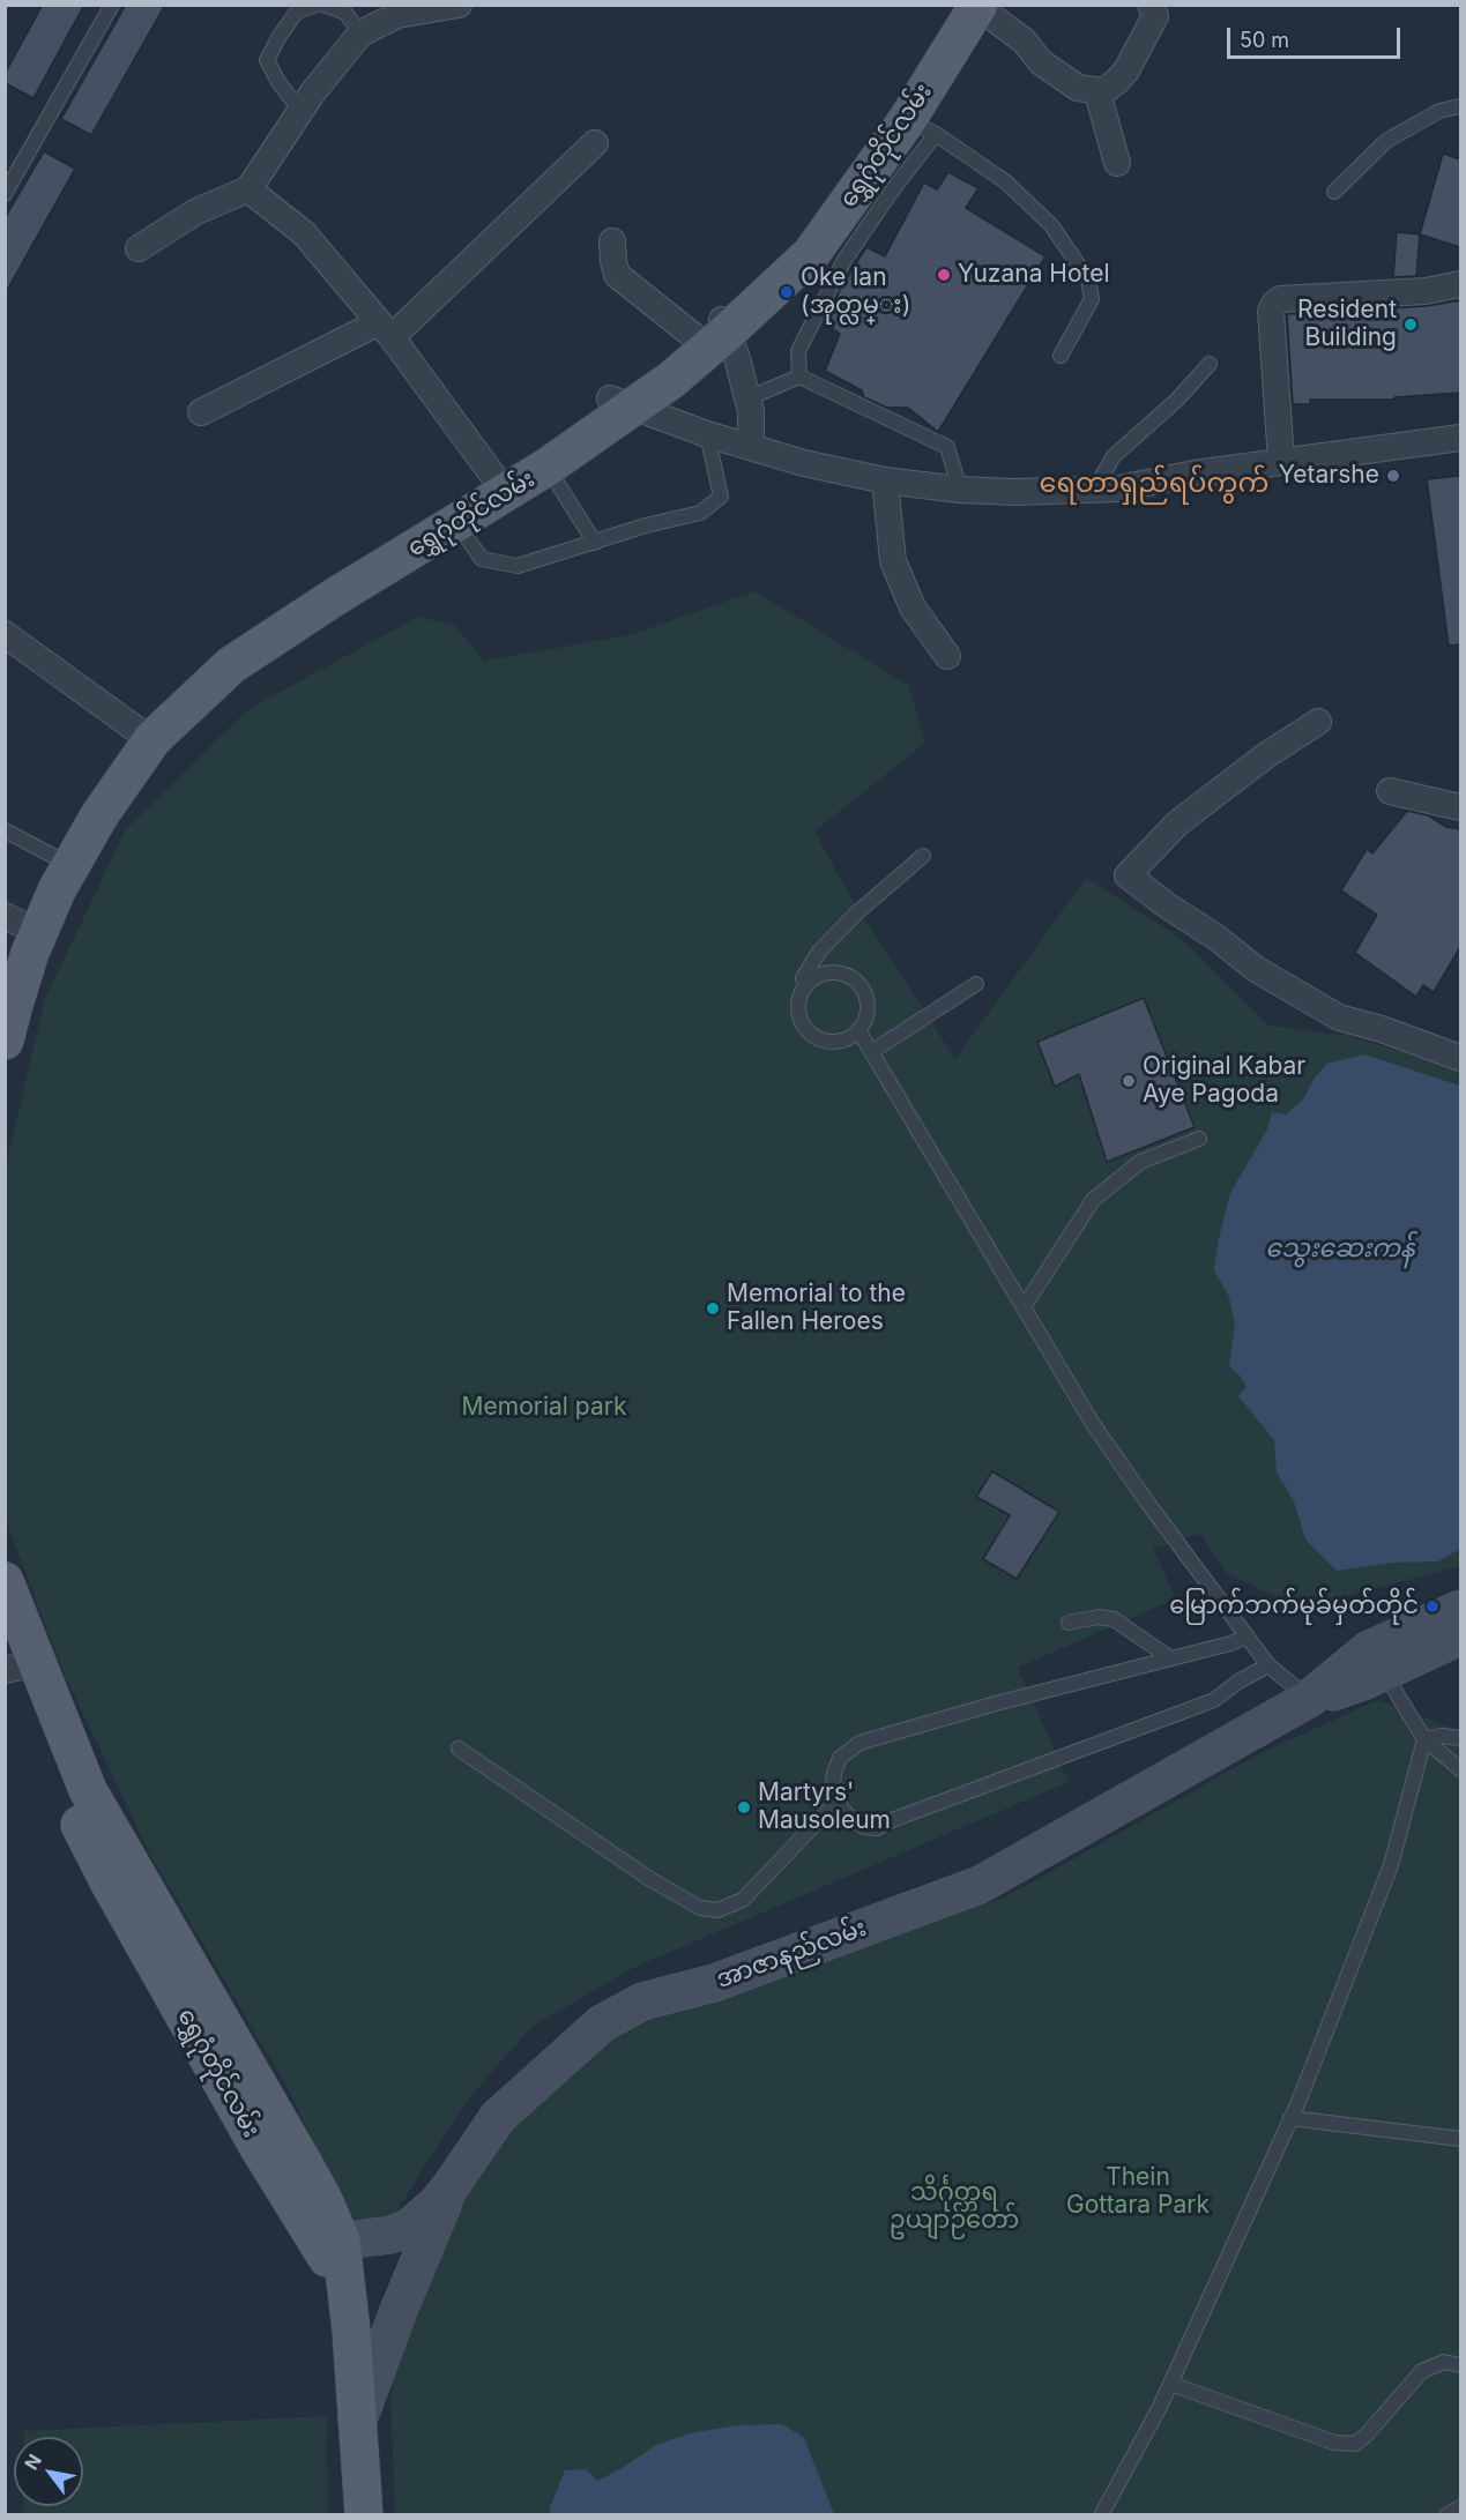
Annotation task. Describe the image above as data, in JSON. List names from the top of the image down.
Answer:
{
  "streets": {
    "main road": ["ရွှေဂုံတိုင်လမ်း", "အာဇာနည်လမ်း"]
  },
  "crossings": [
    ["ရွှေဂုံတိုင်လမ်း", "အာဇာနည်လမ်း"]
  ],
  "districts": ["ရေတာရှည်ရပ်ကွက်"],
  "water": ["သွေးဆေးကန်"],
  "parks": ["Memorial park", "Thein Gottara Park", "သိင်္ဂုတ္တရ ဥယျာဉ်တော်"],
  "places": [
    "Yuzana Hotel",
    "Oke lan (အုတ္လမ္း)",
    "Resident Building",
    "Yetarshe",
    "Original Kabar Aye Pagoda",
    "Memorial to the Fallen Heroes",
    "မြောက်ဘက်မုခ်မှတ်တိုင်",
    "Martyrs' Mausoleum"
  ],
  "scale_bar": "50 m",
  "north": "top left"
}
